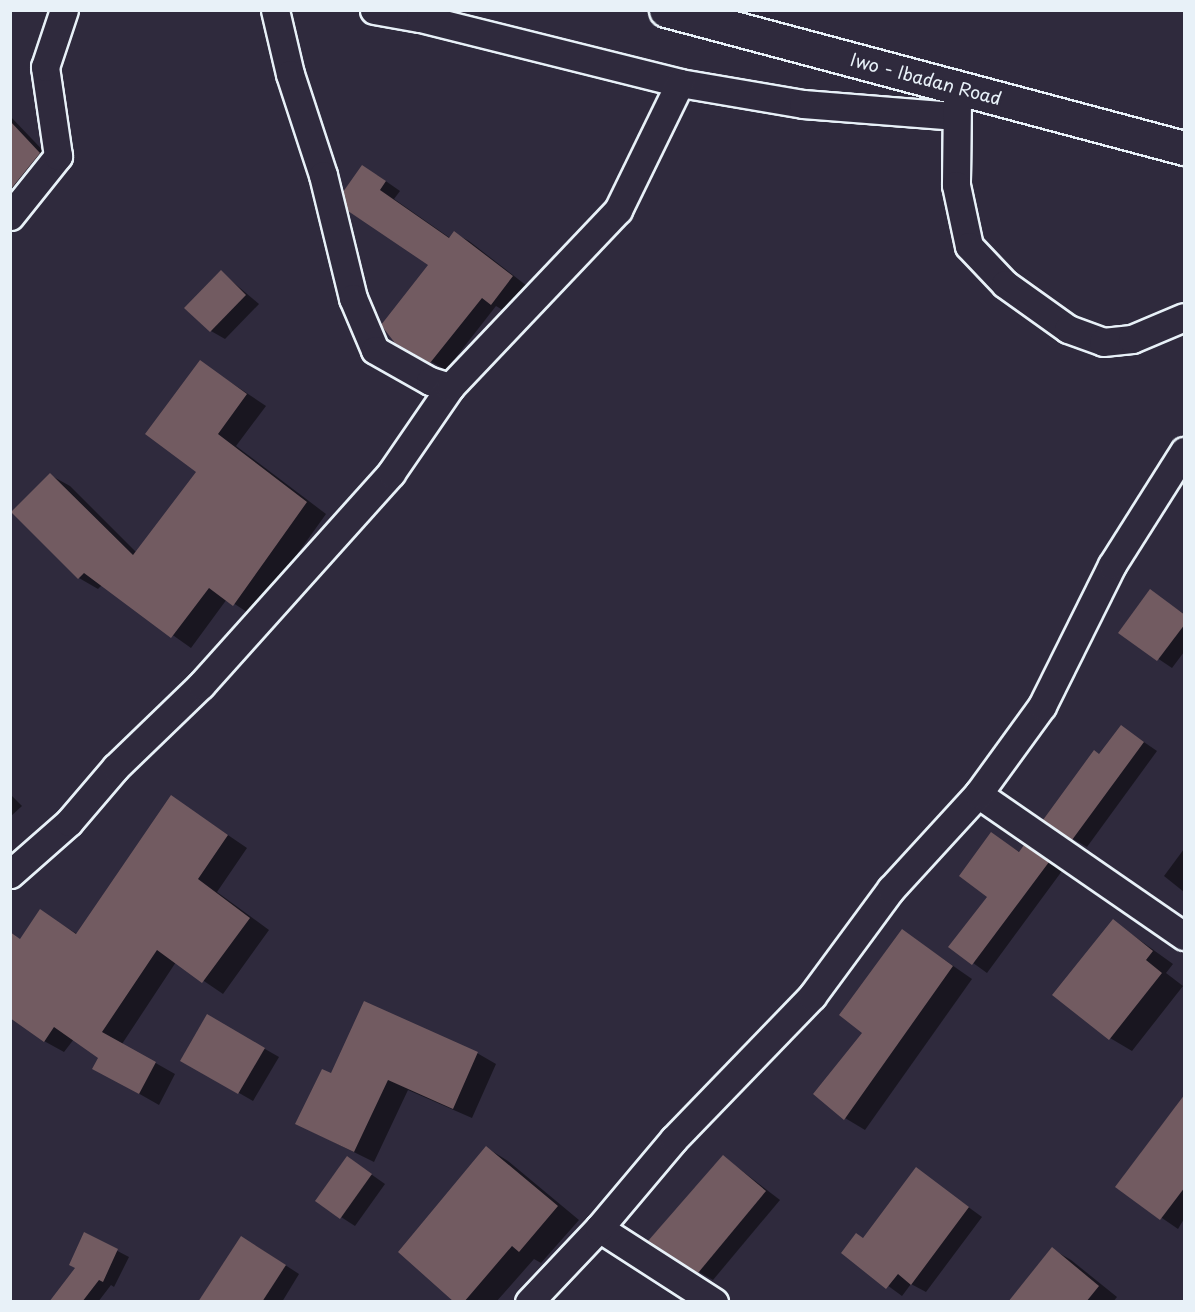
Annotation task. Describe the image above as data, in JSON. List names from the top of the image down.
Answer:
{
  "streets": {
    "main road": ["Iwo - Ibadan Road"]
  }
}
